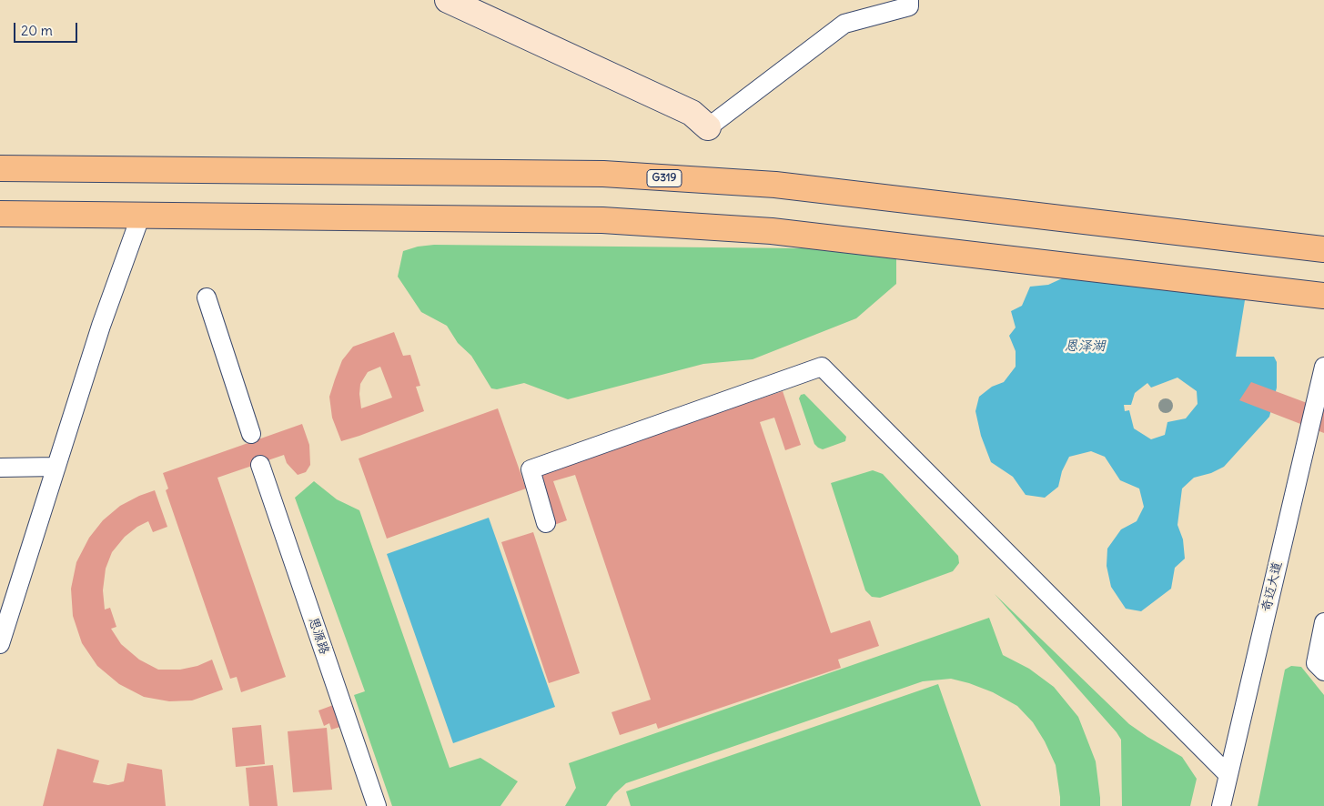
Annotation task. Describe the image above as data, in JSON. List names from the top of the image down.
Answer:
{
  "streets": {
    "highway": ["G319"],
    "street": ["奇迈大道", "思源路"]
  },
  "water": ["恩泽湖"],
  "scale_bar": "20 m"
}
